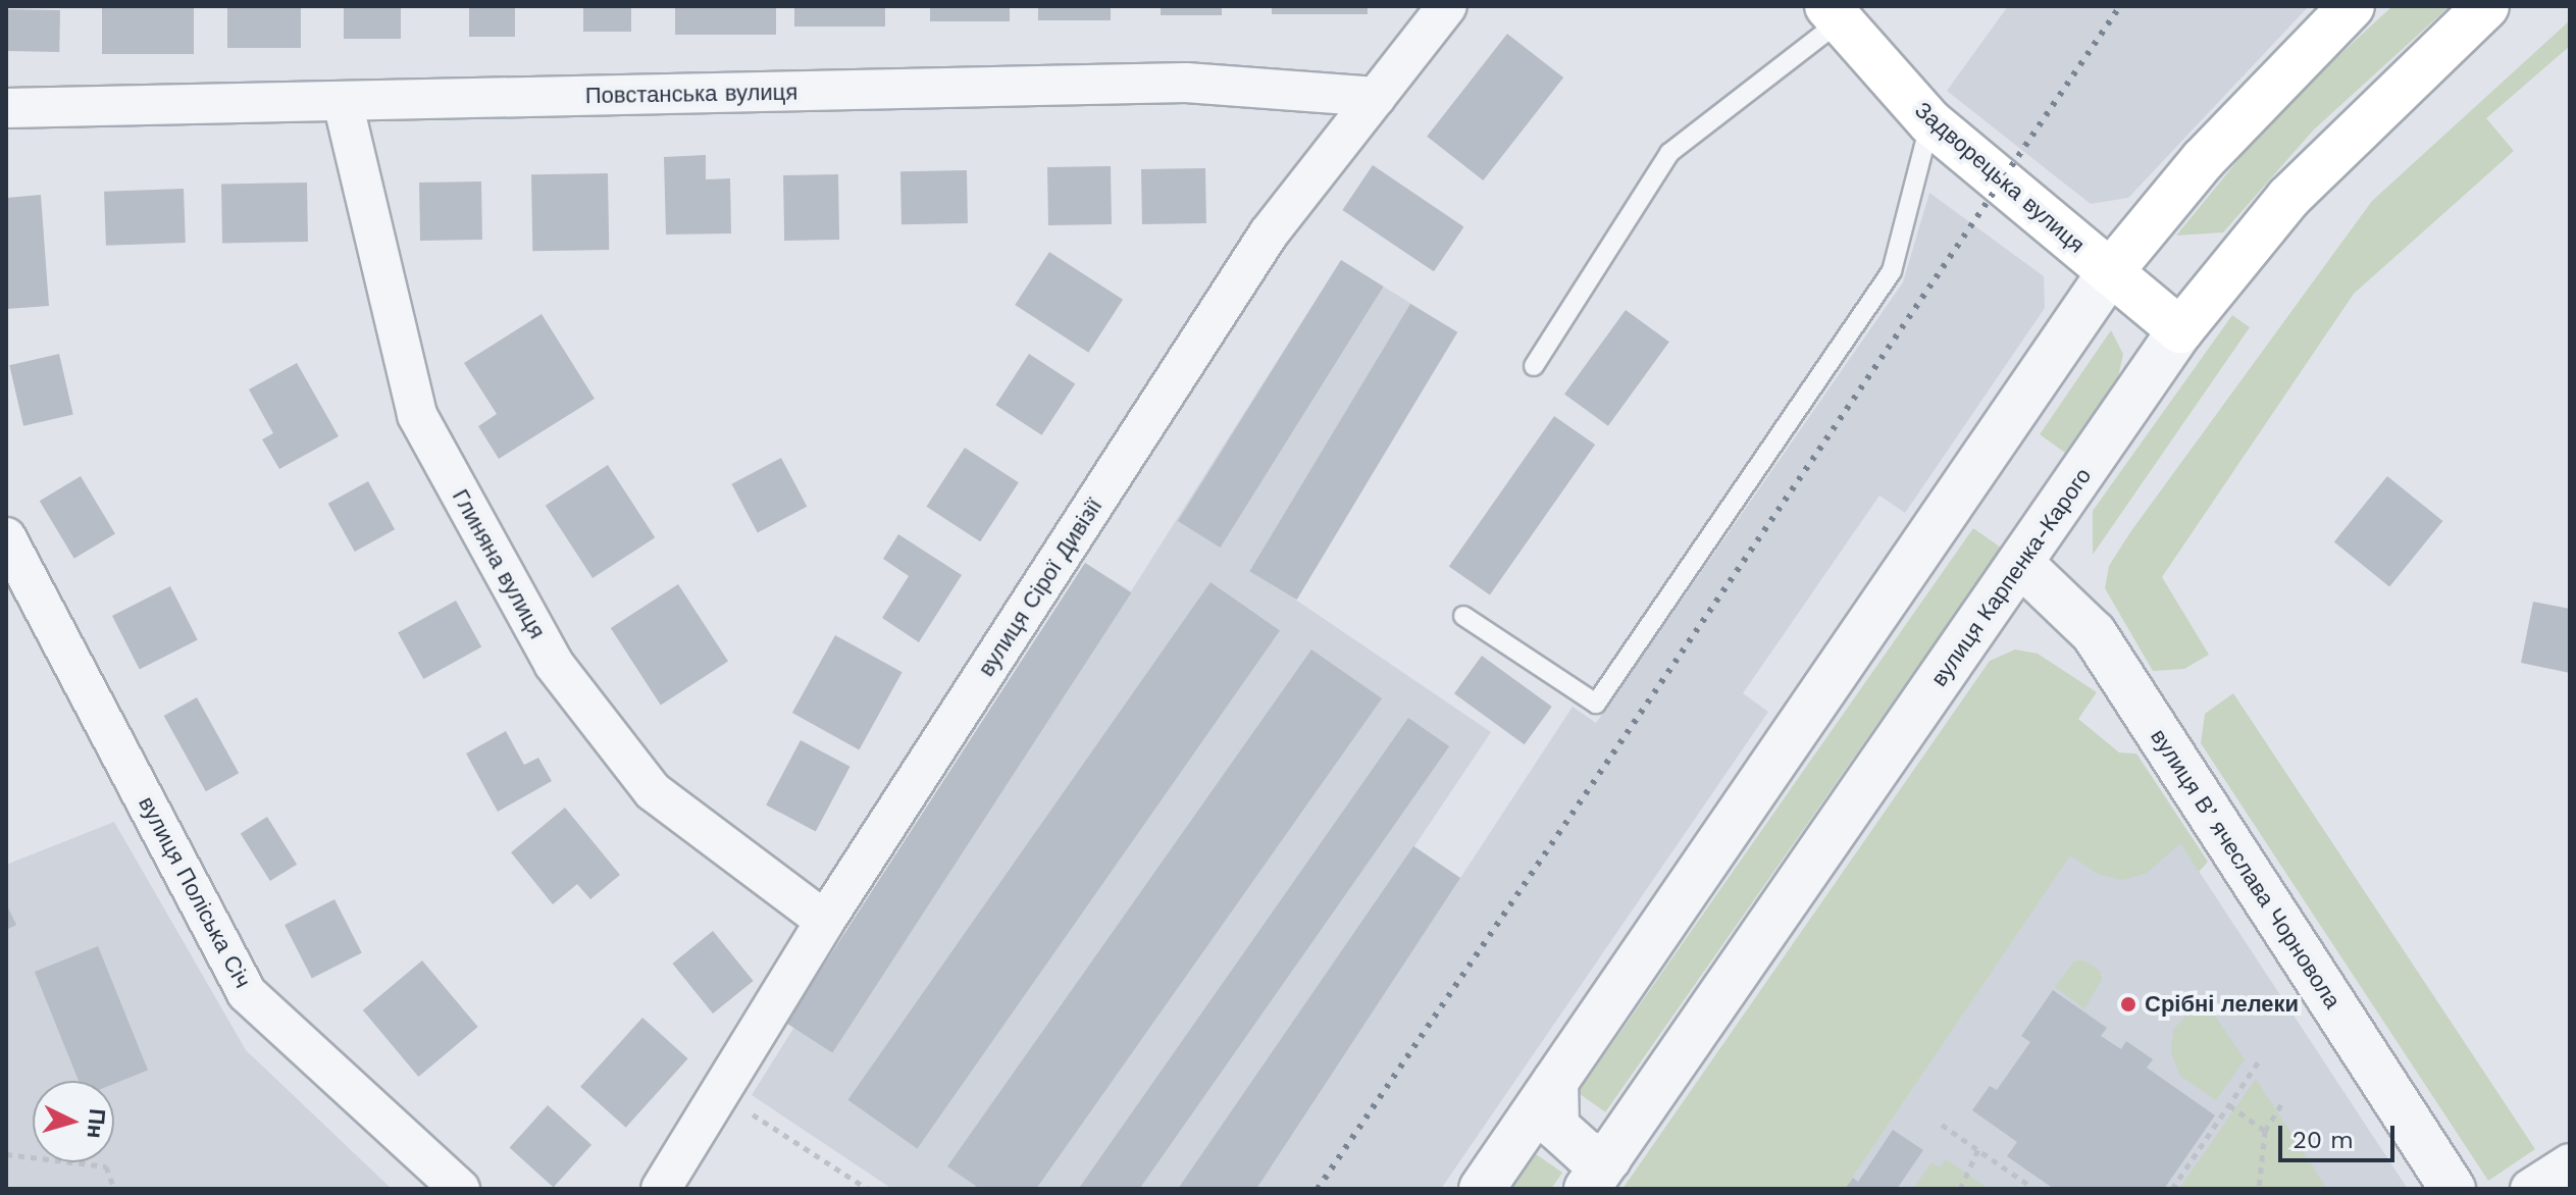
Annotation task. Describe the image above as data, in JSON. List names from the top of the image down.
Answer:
{
  "streets": {
    "main road": ["Задворецька вулиця", "вулиця Карпенка-Карого"],
    "street": [
      "Повстанська вулиця",
      "Глиняна вулиця",
      "вулиця Сірої Дивізії",
      "вулиця Вʼячеслава Чорновола",
      "вулиця Поліська Січ"
    ]
  },
  "crossings": [
    ["Повстанська вулиця", "Глиняна вулиця"],
    ["Повстанська вулиця", "вулиця Сірої Дивізії"],
    ["Задворецька вулиця", "вулиця Карпенка-Карого"],
    ["Глиняна вулиця", "вулиця Сірої Дивізії"],
    ["вулиця Карпенка-Карого", "вулиця Вʼячеслава Чорновола"]
  ],
  "places": ["Срібні лелеки"],
  "scale_bar": "20 m",
  "north": "right"
}
